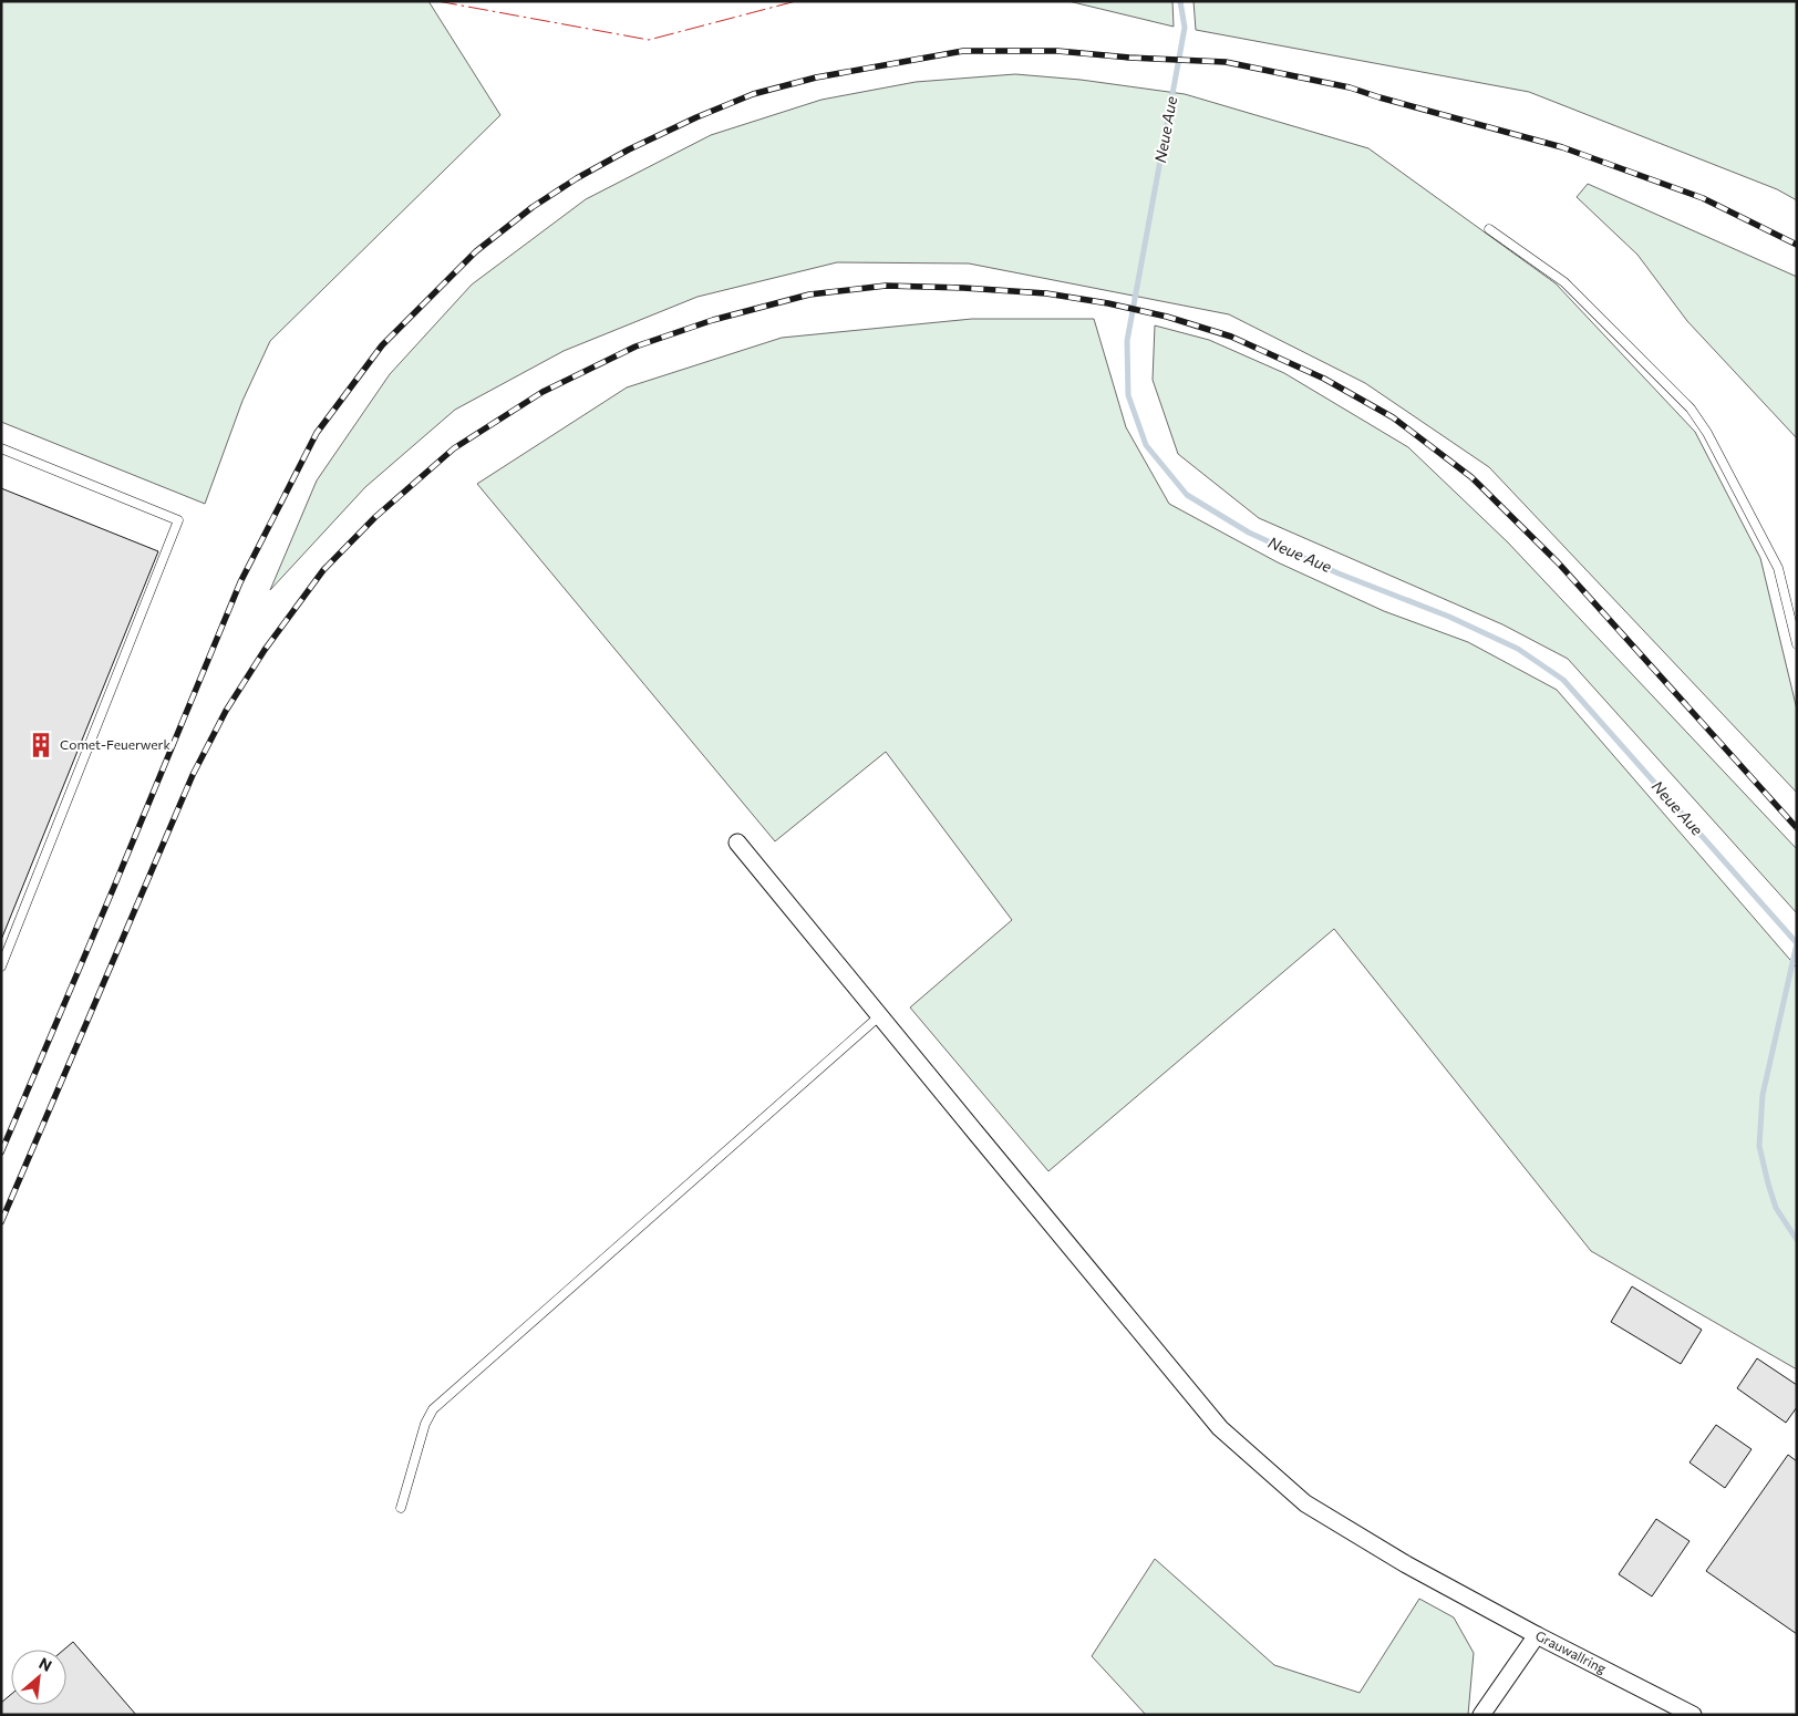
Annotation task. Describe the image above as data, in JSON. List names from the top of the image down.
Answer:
{
  "streets": {
    "street": ["Grauwallring"]
  },
  "water": ["Neue Aue"],
  "places": {
    "building": ["Comet-Feuerwerk"]
  },
  "north": "top right"
}
